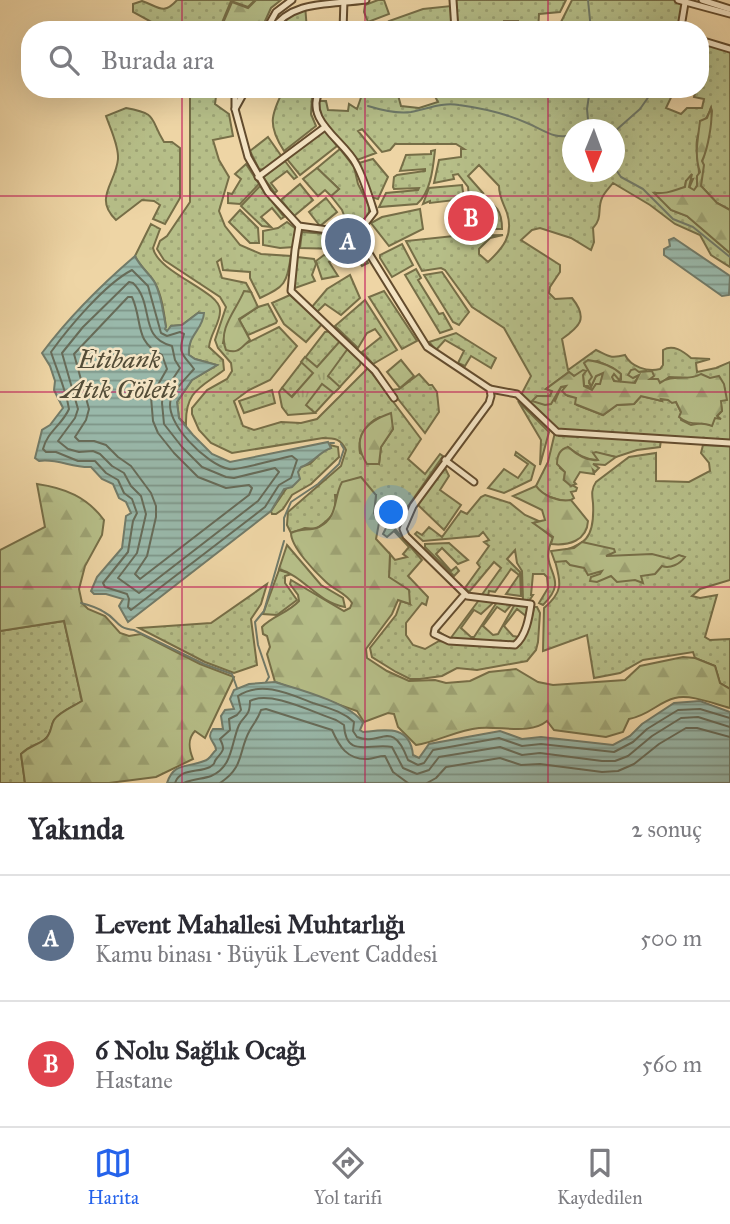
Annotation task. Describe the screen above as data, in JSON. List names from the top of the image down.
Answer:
{
  "water": ["Etibank Atık Göleti"],
  "north": "bottom",
  "page": {
    "search": "Burada ara",
    "pins": ["B", "A"],
    "heading": ["Yakında", "2 sonuç"],
    "list": [
      {
        "mark": "A",
        "name": "Levent Mahallesi Muhtarlığı",
        "note": "Kamu binası · Büyük Levent Caddesi",
        "value": "500 m"
      },
      {
        "mark": "B",
        "name": "6 Nolu Sağlık Ocağı",
        "note": "Hastane",
        "value": "560 m"
      }
    ],
    "nav": ["Harita", "Yol tarifi", "Kaydedilen"]
  }
}
